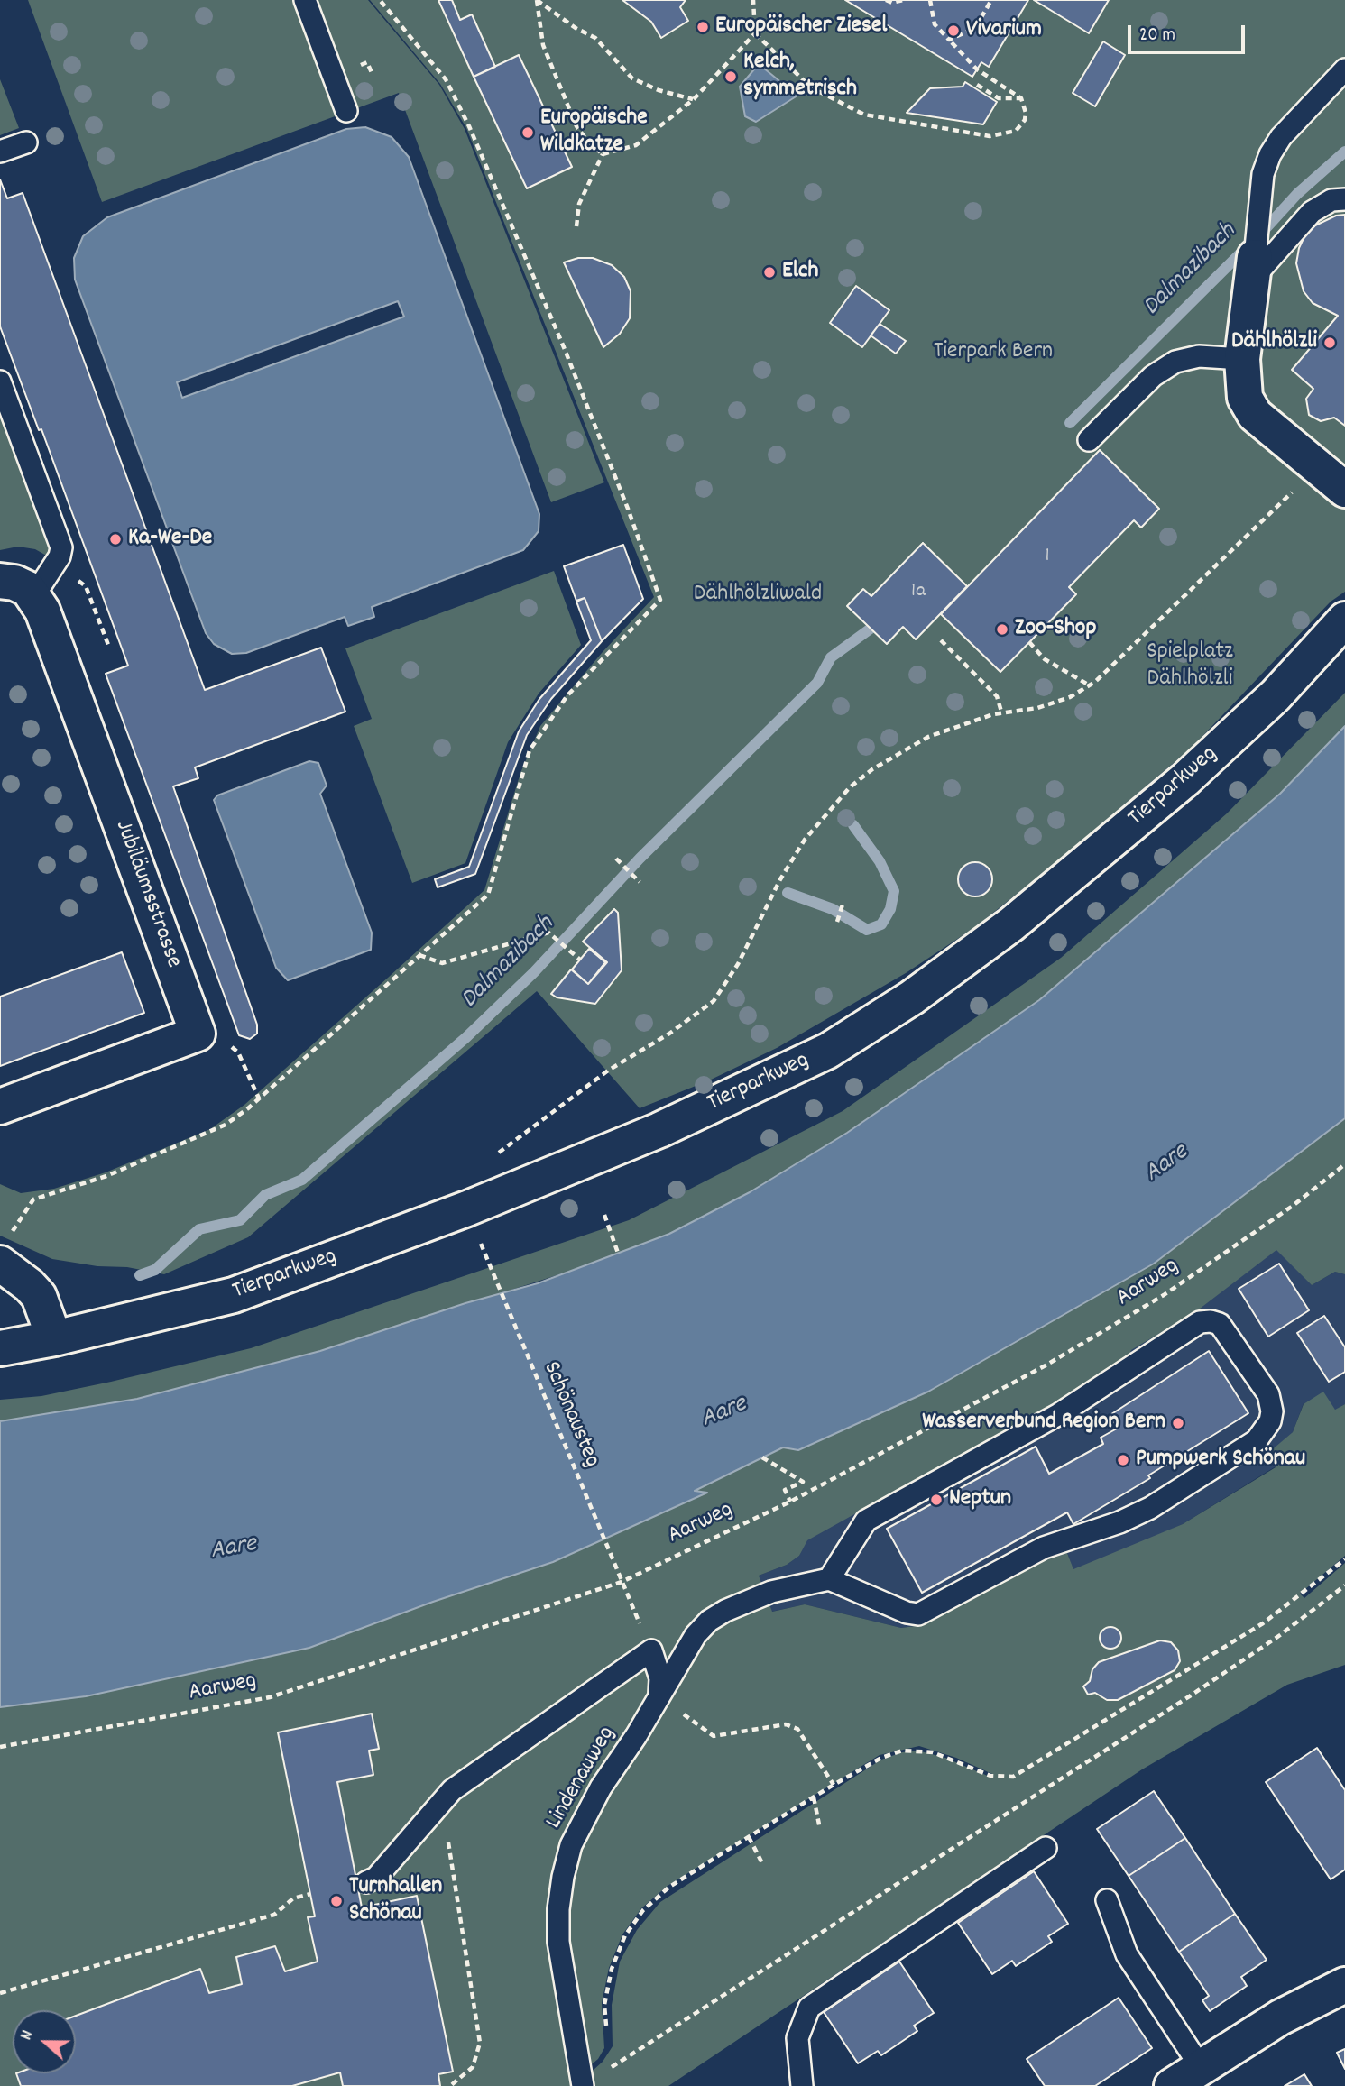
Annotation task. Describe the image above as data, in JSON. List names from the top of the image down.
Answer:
{
  "streets": {
    "street": ["Tierparkweg", "Jubiläumsstrasse"],
    "lane": ["Lindenauweg"],
    "path": ["Aarweg", "Schönausteg"]
  },
  "crossings": [
    ["Aarweg", "Schönausteg"]
  ],
  "water": ["Dalmazibach", "Aare"],
  "parks": ["Tierpark Bern", "Dählhölzliwald", "Spielplatz Dählhölzli"],
  "places": [
    "Europäischer Ziesel",
    "Vivarium",
    "Kelch, symmetrisch",
    "Europäische Wildkatze",
    "Elch",
    "Dählhölzli",
    "Ka-We-De",
    "Zoo-Shop",
    "Wasserverbund Region Bern",
    "Pumpwerk Schönau",
    "Neptun",
    "Turnhallen Schönau"
  ],
  "house_numbers": ["1", "1a"],
  "scale_bar": "20 m",
  "north": "left"
}
